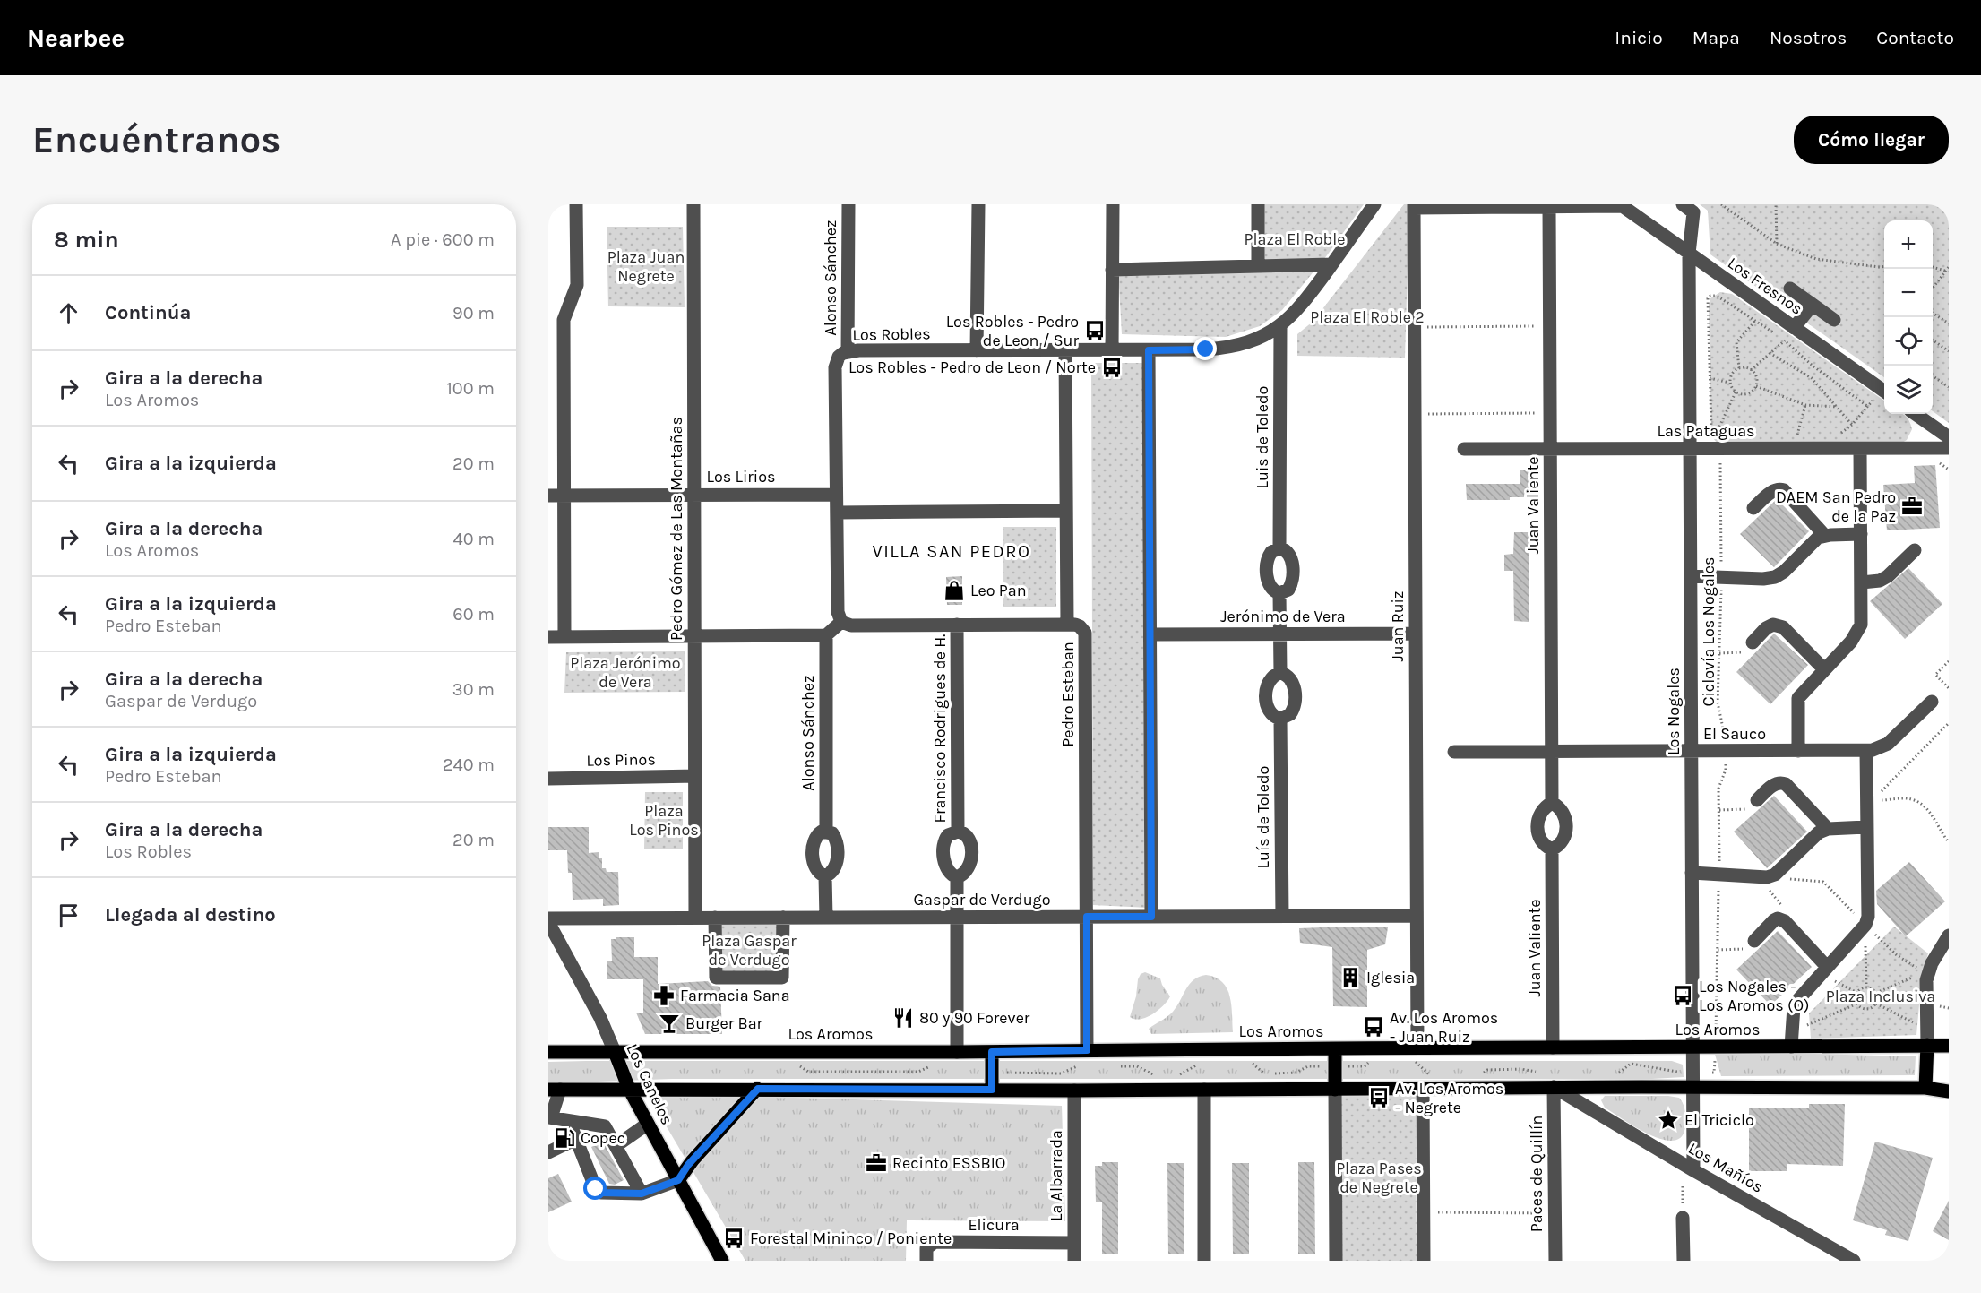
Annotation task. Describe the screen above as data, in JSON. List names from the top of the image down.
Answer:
{
  "streets": {
    "main road": ["Los Aromos", "Los Canelos"],
    "street": [
      "Alonso Sánchez",
      "Los Fresnos",
      "Los Robles",
      "Las Pataguas",
      "Luis de Toledo",
      "Los Lirios",
      "Juan Valiente",
      "Pedro Gómez de Las Montañas",
      "Jerónimo de Vera",
      "Juan Ruiz",
      "Pedro Esteban",
      "Los Nogales",
      "Francisco Rodrigues de H.",
      "El Sauco",
      "Los Pinos",
      "Luís de Toledo",
      "Gaspar de Verdugo",
      "Los Mañíos",
      "Paces de Quillín",
      "La Albarrada",
      "Elicura"
    ],
    "path": ["Ciclovía Los Nogales"]
  },
  "crossings": [
    ["Alonso Sánchez", "Los Robles"],
    ["Los Fresnos", "Juan Valiente"],
    ["Los Fresnos", "Juan Ruiz"],
    ["Los Fresnos", "Los Nogales"],
    ["Los Robles", "Luis de Toledo"],
    ["Los Robles", "Los Lirios"],
    ["Los Robles", "Pedro Esteban"],
    ["Las Pataguas", "Juan Valiente"],
    ["Las Pataguas", "Ciclovía Los Nogales"],
    ["Las Pataguas", "Los Nogales"],
    ["Luis de Toledo", "Jerónimo de Vera"],
    ["Luis de Toledo", "Luís de Toledo"],
    ["Los Lirios", "Pedro Gómez de Las Montañas"],
    ["Juan Valiente", "El Sauco"],
    ["Juan Valiente", "Los Aromos"],
    ["Pedro Gómez de Las Montañas", "Los Pinos"],
    ["Pedro Gómez de Las Montañas", "Gaspar de Verdugo"],
    ["Jerónimo de Vera", "Juan Ruiz"],
    ["Juan Ruiz", "Gaspar de Verdugo"],
    ["Juan Ruiz", "Los Aromos"],
    ["Ciclovía Los Nogales", "Los Nogales"],
    ["Ciclovía Los Nogales", "El Sauco"],
    ["Ciclovía Los Nogales", "Los Aromos"],
    ["Pedro Esteban", "Gaspar de Verdugo"],
    ["Pedro Esteban", "Los Aromos"],
    ["Los Nogales", "El Sauco"],
    ["Los Nogales", "Los Aromos"],
    ["Los Nogales", "Los Mañíos"],
    ["Francisco Rodrigues de H.", "Gaspar de Verdugo"],
    ["Francisco Rodrigues de H.", "Los Aromos"],
    ["Luís de Toledo", "Gaspar de Verdugo"],
    ["Gaspar de Verdugo", "Los Canelos"],
    ["Los Aromos", "Los Canelos"],
    ["Los Mañíos", "Paces de Quillín"],
    ["La Albarrada", "Elicura"]
  ],
  "districts": ["VILLA SAN PEDRO"],
  "parks": [
    "Plaza El Roble",
    "Plaza Juan Negrete",
    "Plaza El Roble 2",
    "Plaza Jerónimo de Vera",
    "Plaza Los Pinos",
    "Plaza Gaspar de Verdugo",
    "Plaza Inclusiva",
    "Plaza Pases de Negrete"
  ],
  "places": {
    "bus stop": [
      "Los Robles - Pedro de Leon / Sur",
      "Los Robles - Pedro de Leon / Norte",
      "Los Nogales - Los Aromos (O)",
      "Av. Los Aromos - Juan Ruiz",
      "Av. Los Aromos - Negrete",
      "Forestal Mininco / Poniente"
    ],
    "office": ["DAEM San Pedro de la Paz", "Recinto ESSBIO"],
    "shop": ["Leo Pan"],
    "building": ["Iglesia"],
    "pharmacy": ["Farmacia Sana"],
    "restaurant": ["80 y 90 Forever"],
    "bar": ["Burger Bar"],
    "place": ["El Triciclo"],
    "fuel station": ["Copec"]
  },
  "page": {
    "header": "Nearbee",
    "nav": [
      "Inicio",
      "Mapa",
      "Nosotros",
      "Contacto"
    ],
    "buttons": "Cómo llegar",
    "title": "Encuéntranos",
    "heading": ["8 min", "A pie · 600 m"],
    "map_buttons": ["+", "−"],
    "list": [
      ["Continúa", "90 m"],
      ["Gira a la derecha", "Los Aromos", "100 m"],
      ["Gira a la izquierda", "20 m"],
      ["Gira a la derecha", "Los Aromos", "40 m"],
      ["Gira a la izquierda", "Pedro Esteban", "60 m"],
      ["Gira a la derecha", "Gaspar de Verdugo", "30 m"],
      ["Gira a la izquierda", "Pedro Esteban", "240 m"],
      ["Gira a la derecha", "Los Robles", "20 m"],
      "Llegada al destino"
    ]
  }
}
